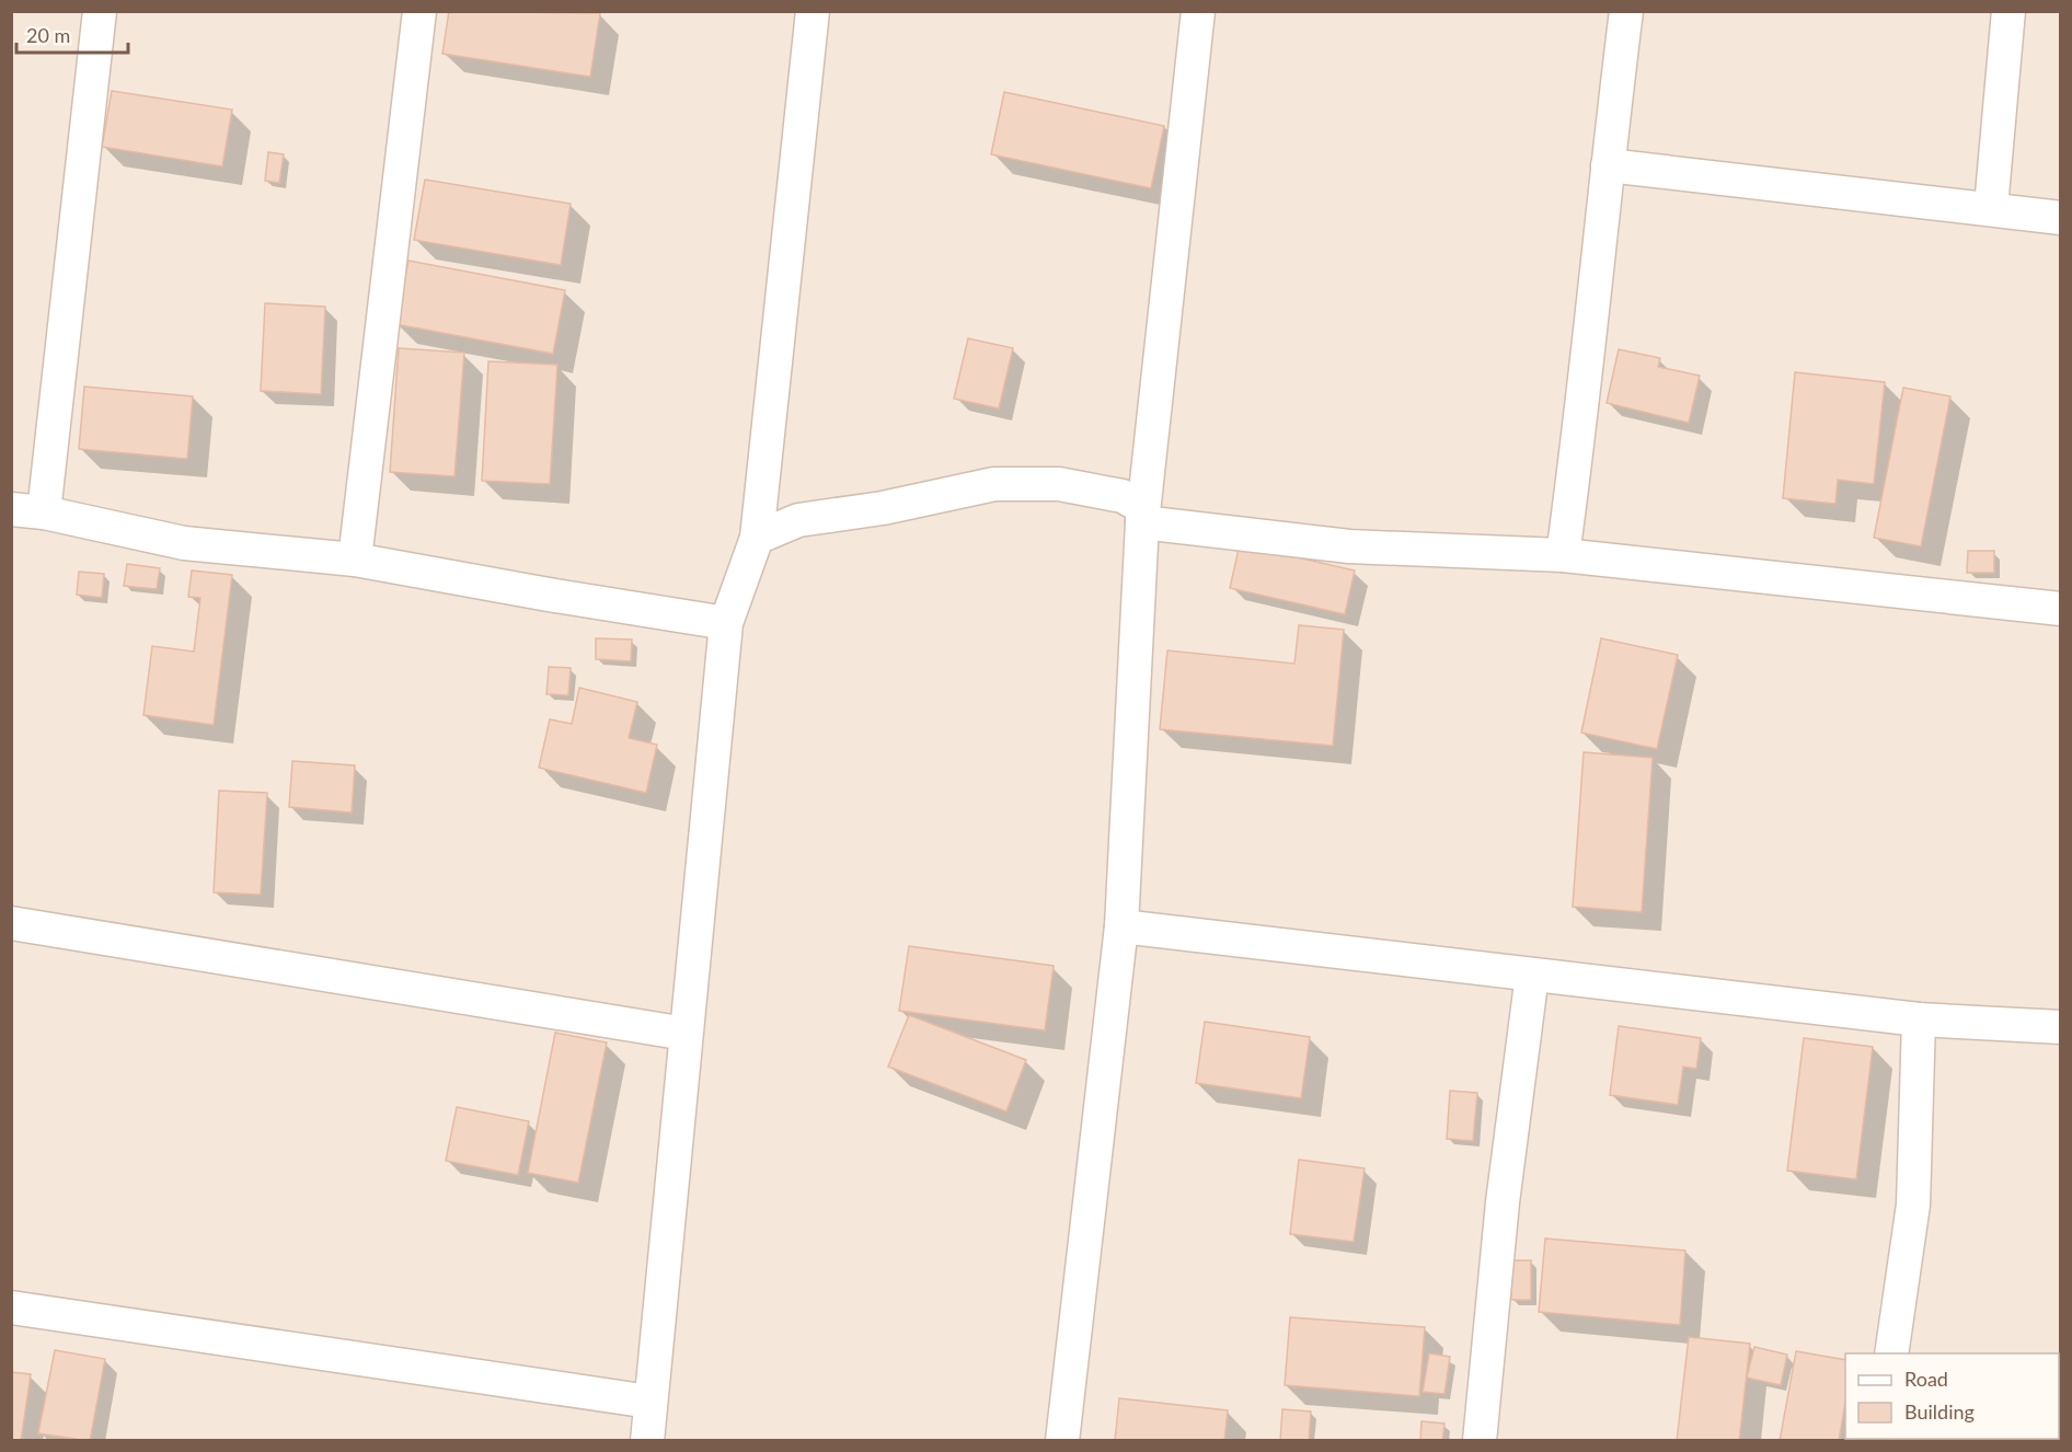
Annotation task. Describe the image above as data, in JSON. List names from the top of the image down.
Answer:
{
  "legend": ["Road", "Building"],
  "scale_bar": "20 m"
}
